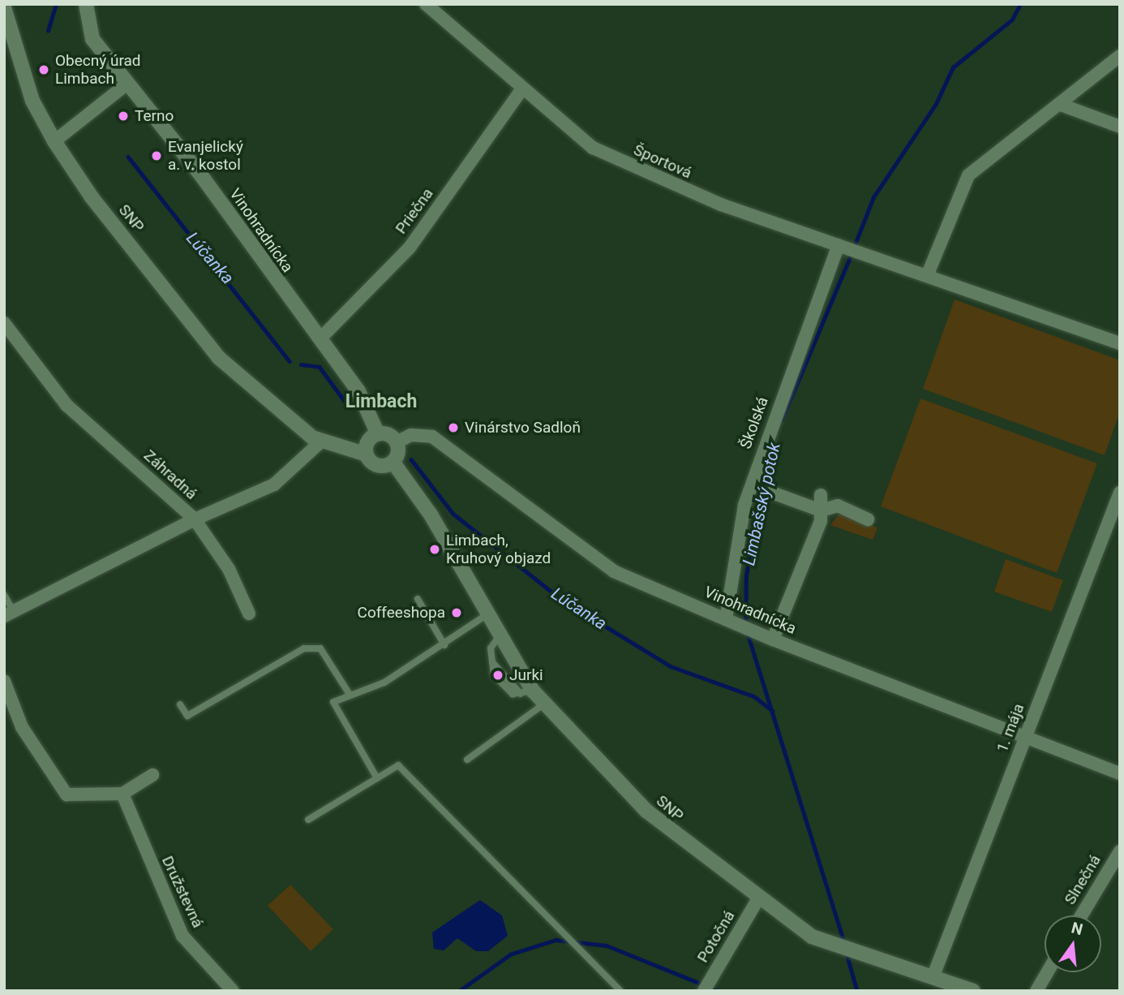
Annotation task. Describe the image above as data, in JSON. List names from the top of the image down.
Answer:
{
  "streets": {
    "street": [
      "Športová",
      "Priečna",
      "SNP",
      "Vinohradnícka",
      "Školská",
      "Záhradná",
      "1. mája",
      "Slnečná",
      "Družstevná",
      "Potočná"
    ]
  },
  "crossings": [
    ["Športová", "Priečna"],
    ["Športová", "Školská"],
    ["Priečna", "Vinohradnícka"],
    ["SNP", "Vinohradnícka"],
    ["SNP", "1. mája"],
    ["SNP", "Potočná"],
    ["Vinohradnícka", "Školská"],
    ["Vinohradnícka", "1. mája"]
  ],
  "districts": ["Limbach"],
  "water": ["Lúčanka", "Limbašský potok"],
  "places": [
    "Obecný úrad Limbach",
    "Terno",
    "Evanjelický a. v. kostol",
    "Vinárstvo Sadloň",
    "Limbach, Kruhový objazd",
    "Coffeeshopa",
    "Jurki"
  ],
  "north": "top"
}
